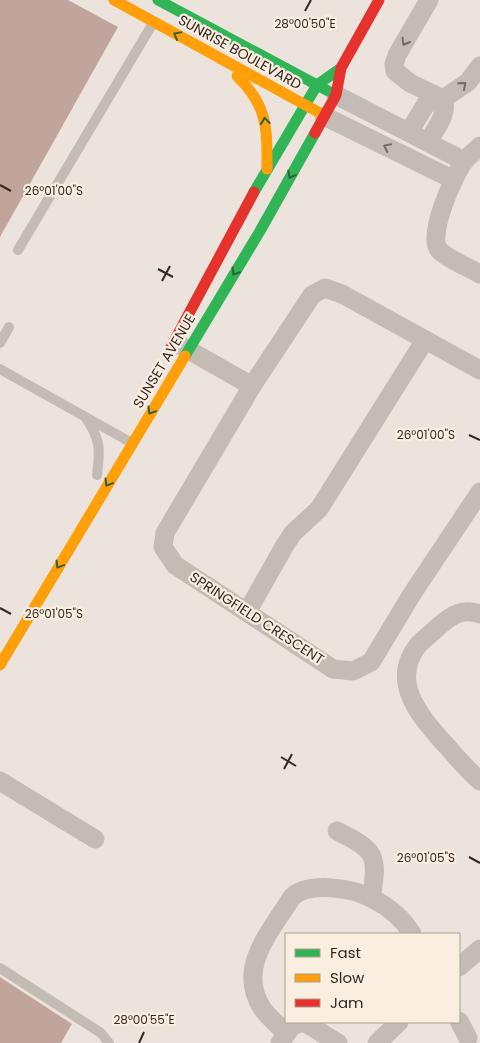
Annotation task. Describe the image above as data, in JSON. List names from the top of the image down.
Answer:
{
  "streets": {
    "street": ["SUNRISE BOULEVARD", "SUNSET AVENUE", "SPRINGFIELD CRESCENT"]
  },
  "crossings": [
    ["SUNRISE BOULEVARD", "SUNSET AVENUE"]
  ],
  "legend": ["Fast", "Slow", "Jam"],
  "coordinates": [
    "28°00'50\"E",
    "26°01'00\"S",
    "26°01'05\"S",
    "28°00'55\"E"
  ]
}
